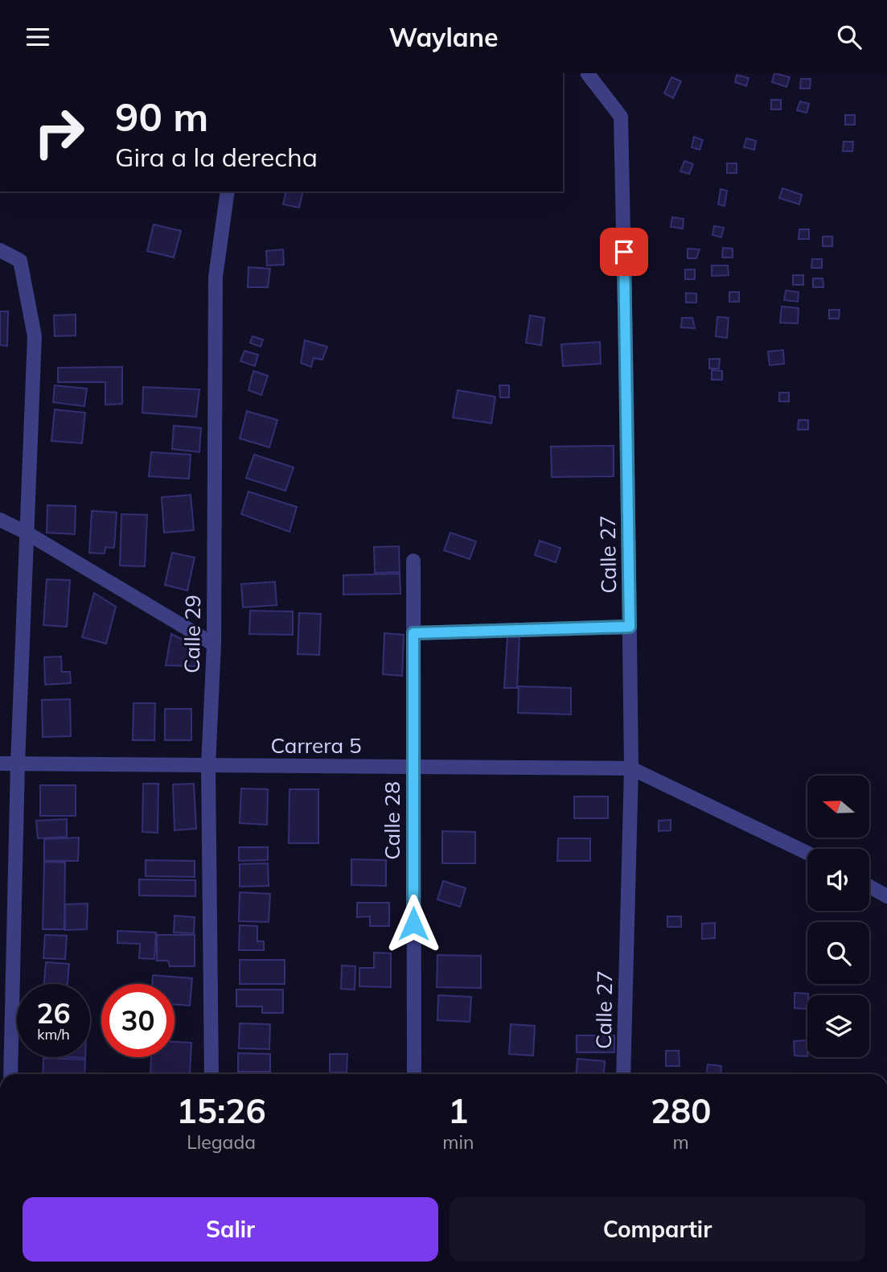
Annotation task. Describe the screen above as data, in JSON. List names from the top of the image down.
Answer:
{
  "streets": {
    "street": [
      "Calle 27",
      "Calle 29",
      "Carrera 5",
      "Calle 28"
    ]
  },
  "crossings": [
    ["Calle 27", "Carrera 5"],
    ["Calle 29", "Carrera 5"],
    ["Carrera 5", "Calle 28"]
  ],
  "north": "left",
  "page": {
    "header": "Waylane",
    "turn": ["90 m", "Gira a la derecha"],
    "speed": "26 km/h",
    "limit": "30",
    "eta": [
      "15:26",
      "Llegada",
      "1",
      "min",
      "280",
      "m"
    ],
    "buttons": ["Salir", "Compartir"]
  }
}
